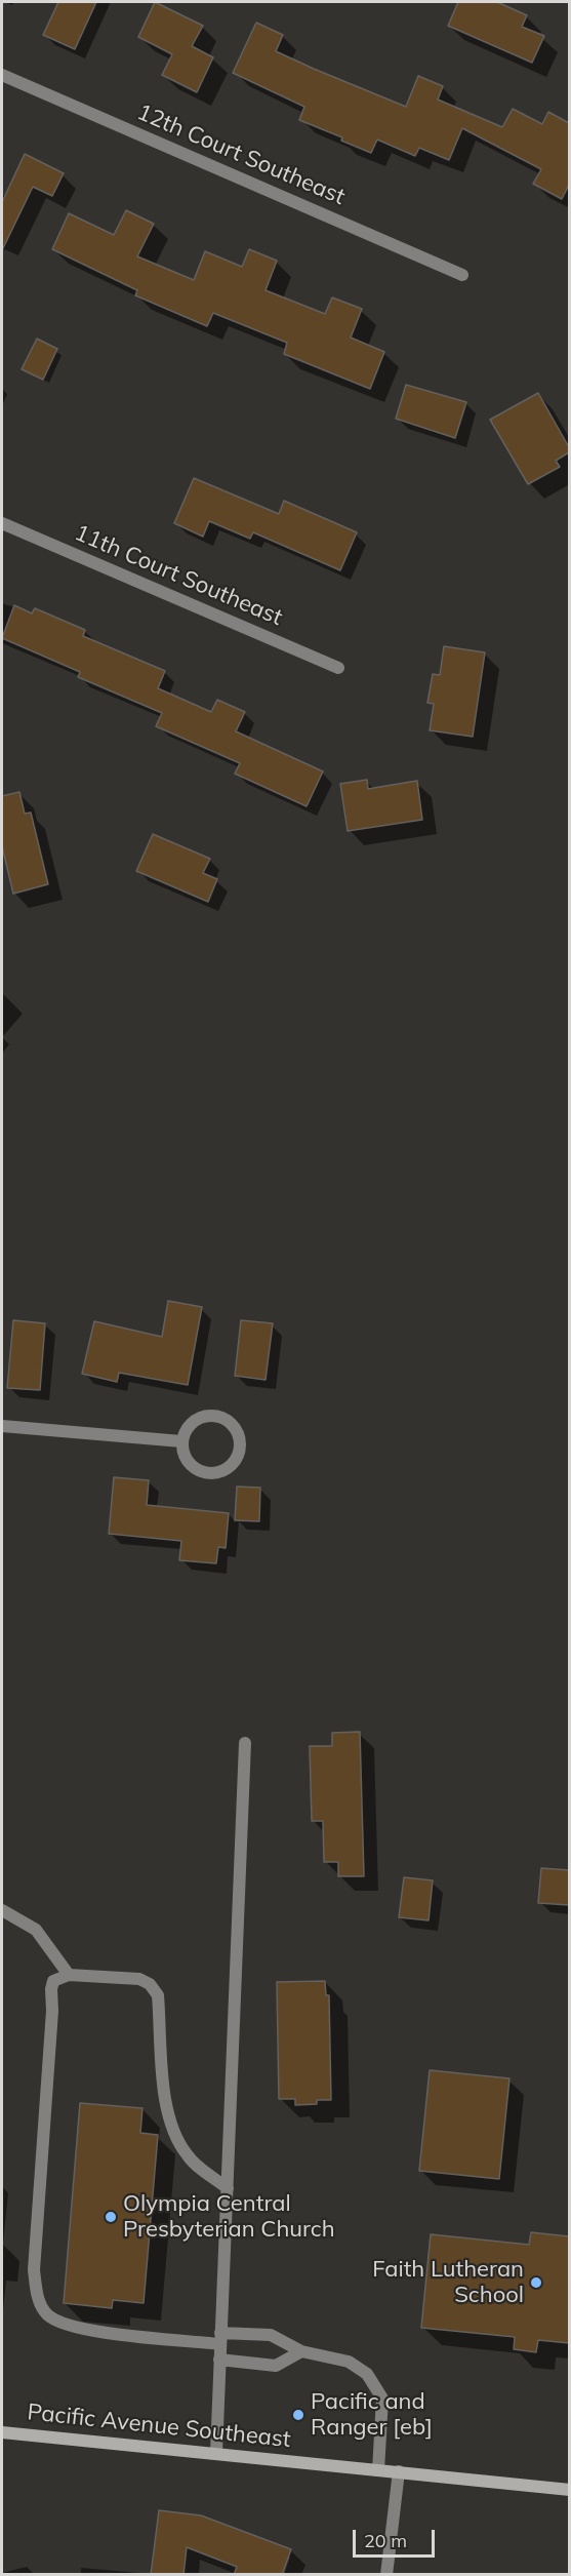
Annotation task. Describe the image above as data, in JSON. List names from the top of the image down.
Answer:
{
  "streets": {
    "main road": ["Pacific Avenue Southeast"],
    "street": ["12th Court Southeast", "11th Court Southeast"]
  },
  "places": ["Olympia Central Presbyterian Church", "Faith Lutheran School", "Pacific and Ranger [eb]"],
  "scale_bar": "20 m"
}
